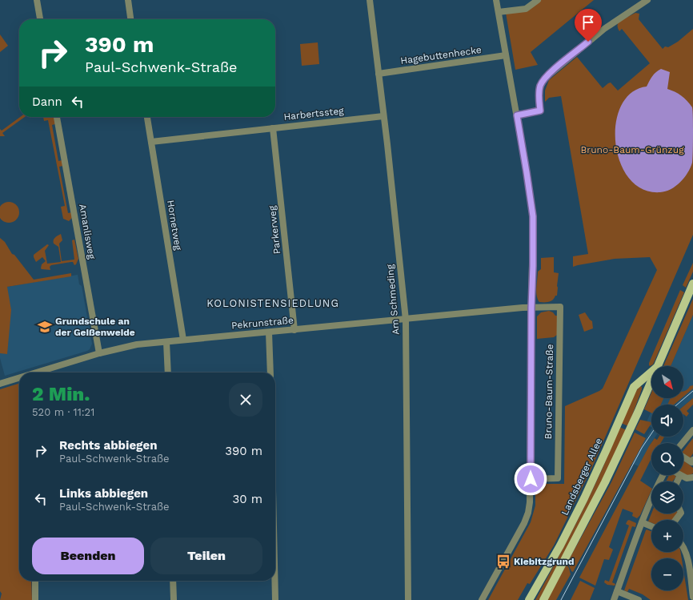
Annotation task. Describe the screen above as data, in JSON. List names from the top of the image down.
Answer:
{
  "streets": {
    "main road": ["Landsberger Allee"],
    "street": [
      "Hagebuttenhecke",
      "Harbertssteg",
      "Hornetweg",
      "Parkerweg",
      "Amanlisweg",
      "Am Schmeding",
      "Pekrunstraße",
      "Bruno-Baum-Straße"
    ]
  },
  "crossings": [
    ["Hagebuttenhecke", "Am Schmeding"],
    ["Hagebuttenhecke", "Bruno-Baum-Straße"],
    ["Harbertssteg", "Hornetweg"],
    ["Harbertssteg", "Parkerweg"],
    ["Harbertssteg", "Am Schmeding"],
    ["Hornetweg", "Pekrunstraße"],
    ["Parkerweg", "Pekrunstraße"],
    ["Amanlisweg", "Pekrunstraße"],
    ["Am Schmeding", "Pekrunstraße"],
    ["Pekrunstraße", "Bruno-Baum-Straße"]
  ],
  "districts": ["KOLONISTENSIEDLUNG"],
  "parks": ["Bruno-Baum-Grünzug"],
  "places": {
    "school or university": ["Grundschule an der Geißenweide"],
    "bus stop": ["Kiebitzgrund"]
  },
  "north": "bottom right",
  "page": {
    "turn": ["390 m", "Paul-Schwenk-Straße"],
    "then": "Dann",
    "map_buttons": ["+", "−"],
    "heading": ["2 Min.", "520 m · 11:21"],
    "list": [
      {
        "name": "Rechts abbiegen",
        "note": "Paul-Schwenk-Straße",
        "value": "390 m"
      },
      {
        "name": "Links abbiegen",
        "note": "Paul-Schwenk-Straße",
        "value": "30 m"
      }
    ],
    "buttons": ["Beenden", "Teilen"]
  }
}
